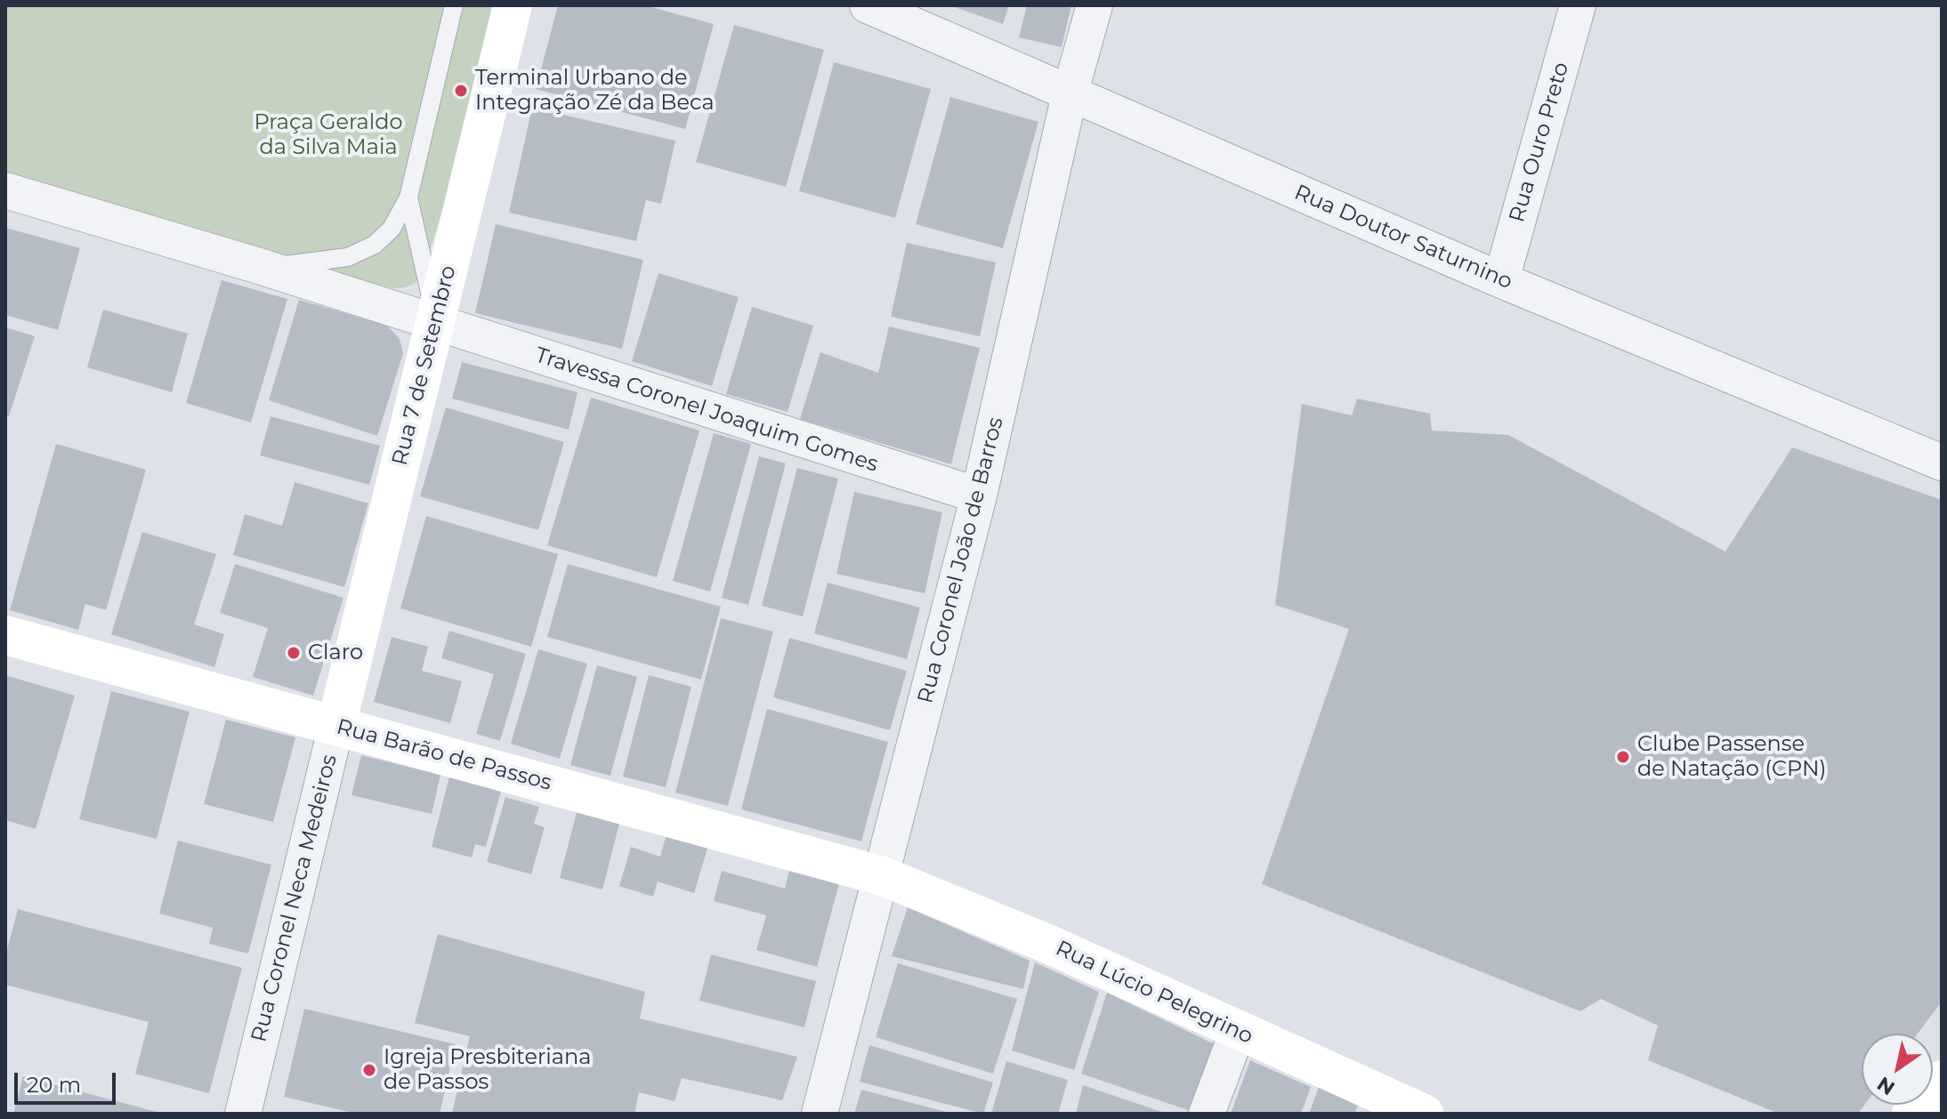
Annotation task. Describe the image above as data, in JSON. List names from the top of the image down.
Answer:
{
  "streets": {
    "main road": ["Rua 7 de Setembro", "Rua Barão de Passos", "Rua Lúcio Pelegrino"],
    "street": [
      "Rua Ouro Preto",
      "Rua Doutor Saturnino",
      "Travessa Coronel Joaquim Gomes",
      "Rua Coronel João de Barros",
      "Rua Coronel Neca Medeiros"
    ]
  },
  "crossings": [
    ["Rua Ouro Preto", "Rua Doutor Saturnino"],
    ["Rua Doutor Saturnino", "Rua Coronel João de Barros"],
    ["Rua 7 de Setembro", "Travessa Coronel Joaquim Gomes"],
    ["Rua 7 de Setembro", "Rua Barão de Passos"],
    ["Rua 7 de Setembro", "Rua Coronel Neca Medeiros"],
    ["Travessa Coronel Joaquim Gomes", "Rua Coronel João de Barros"],
    ["Rua Coronel João de Barros", "Rua Barão de Passos"],
    ["Rua Coronel João de Barros", "Rua Lúcio Pelegrino"],
    ["Rua Barão de Passos", "Rua Coronel Neca Medeiros"],
    ["Rua Barão de Passos", "Rua Lúcio Pelegrino"]
  ],
  "parks": ["Praça Geraldo da Silva Maia"],
  "places": [
    "Terminal Urbano de Integração Zé da Beca",
    "Claro",
    "Clube Passense de Natação (CPN)",
    "Igreja Presbiteriana de Passos"
  ],
  "scale_bar": "20 m",
  "north": "bottom left"
}
